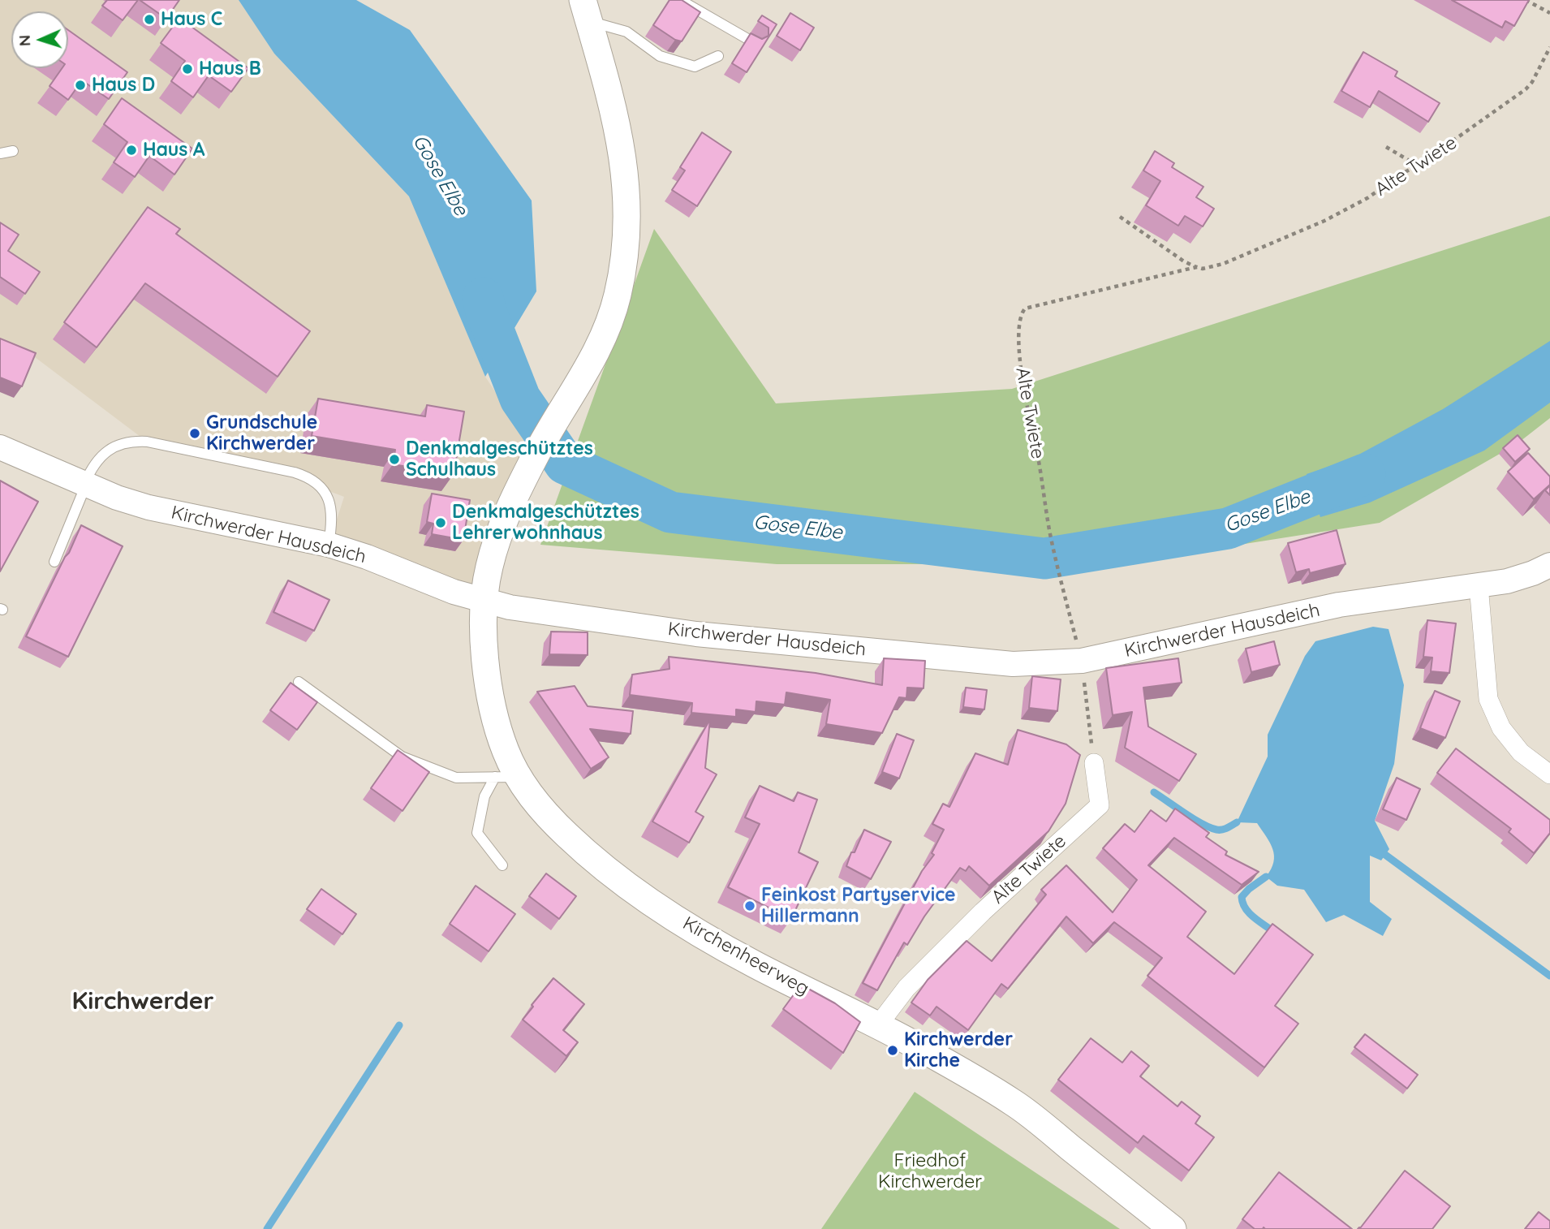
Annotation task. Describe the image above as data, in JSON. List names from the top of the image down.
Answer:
{
  "streets": {
    "main road": ["Kirchenheerweg"],
    "street": ["Alte Twiete", "Kirchwerder Hausdeich"]
  },
  "crossings": [
    ["Alte Twiete", "Kirchwerder Hausdeich"],
    ["Alte Twiete", "Kirchenheerweg"],
    ["Kirchwerder Hausdeich", "Kirchenheerweg"]
  ],
  "districts": ["Kirchwerder"],
  "water": ["Gose Elbe"],
  "parks": ["Friedhof Kirchwerder"],
  "places": [
    "Haus C",
    "Haus B",
    "Haus D",
    "Haus A",
    "Grundschule Kirchwerder",
    "Denkmalgeschütztes Schulhaus",
    "Denkmalgeschütztes Lehrerwohnhaus",
    "Feinkost Partyservice Hillermann",
    "Kirchwerder Kirche"
  ],
  "north": "left"
}
